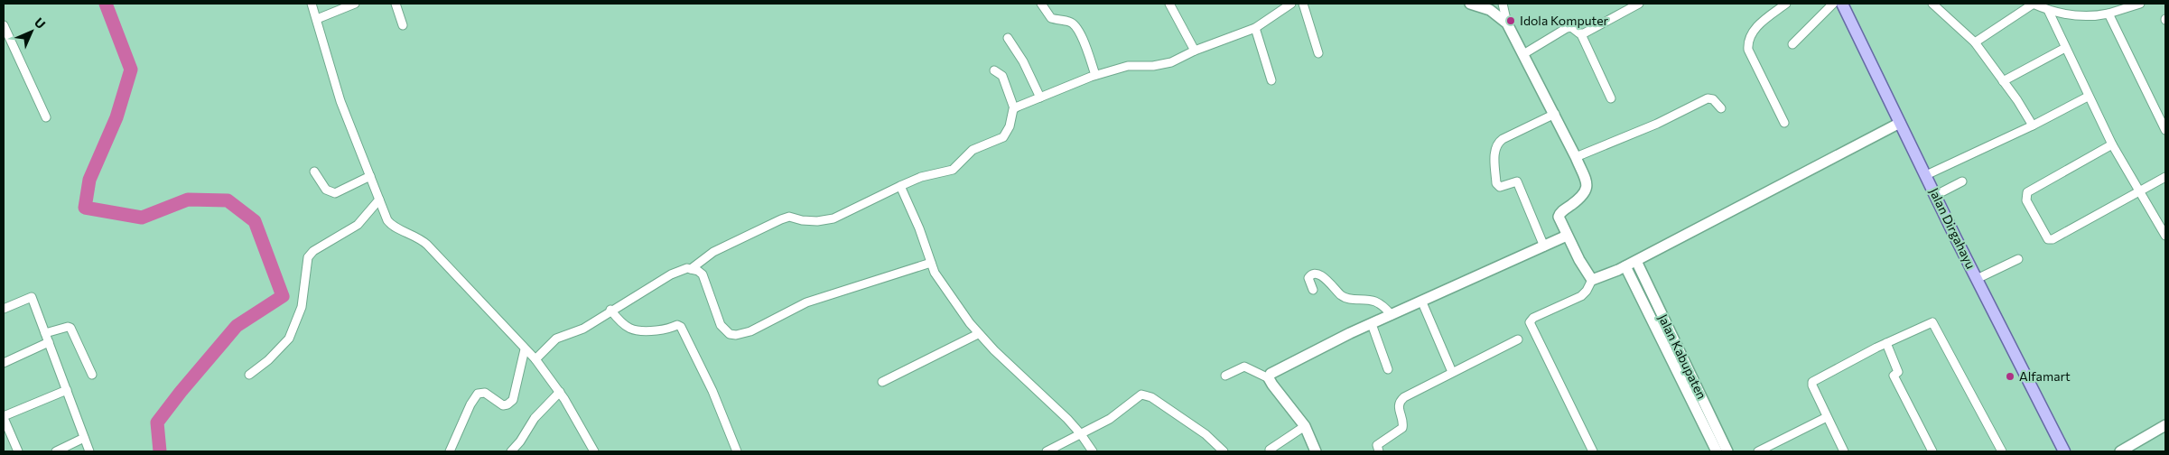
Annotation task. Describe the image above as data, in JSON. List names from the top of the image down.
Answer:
{
  "streets": {
    "main road": ["Jalan Dirgahayu"],
    "street": ["Jalan Kabupaten"]
  },
  "places": ["Idola Komputer", "Alfamart"],
  "north": "top right"
}
